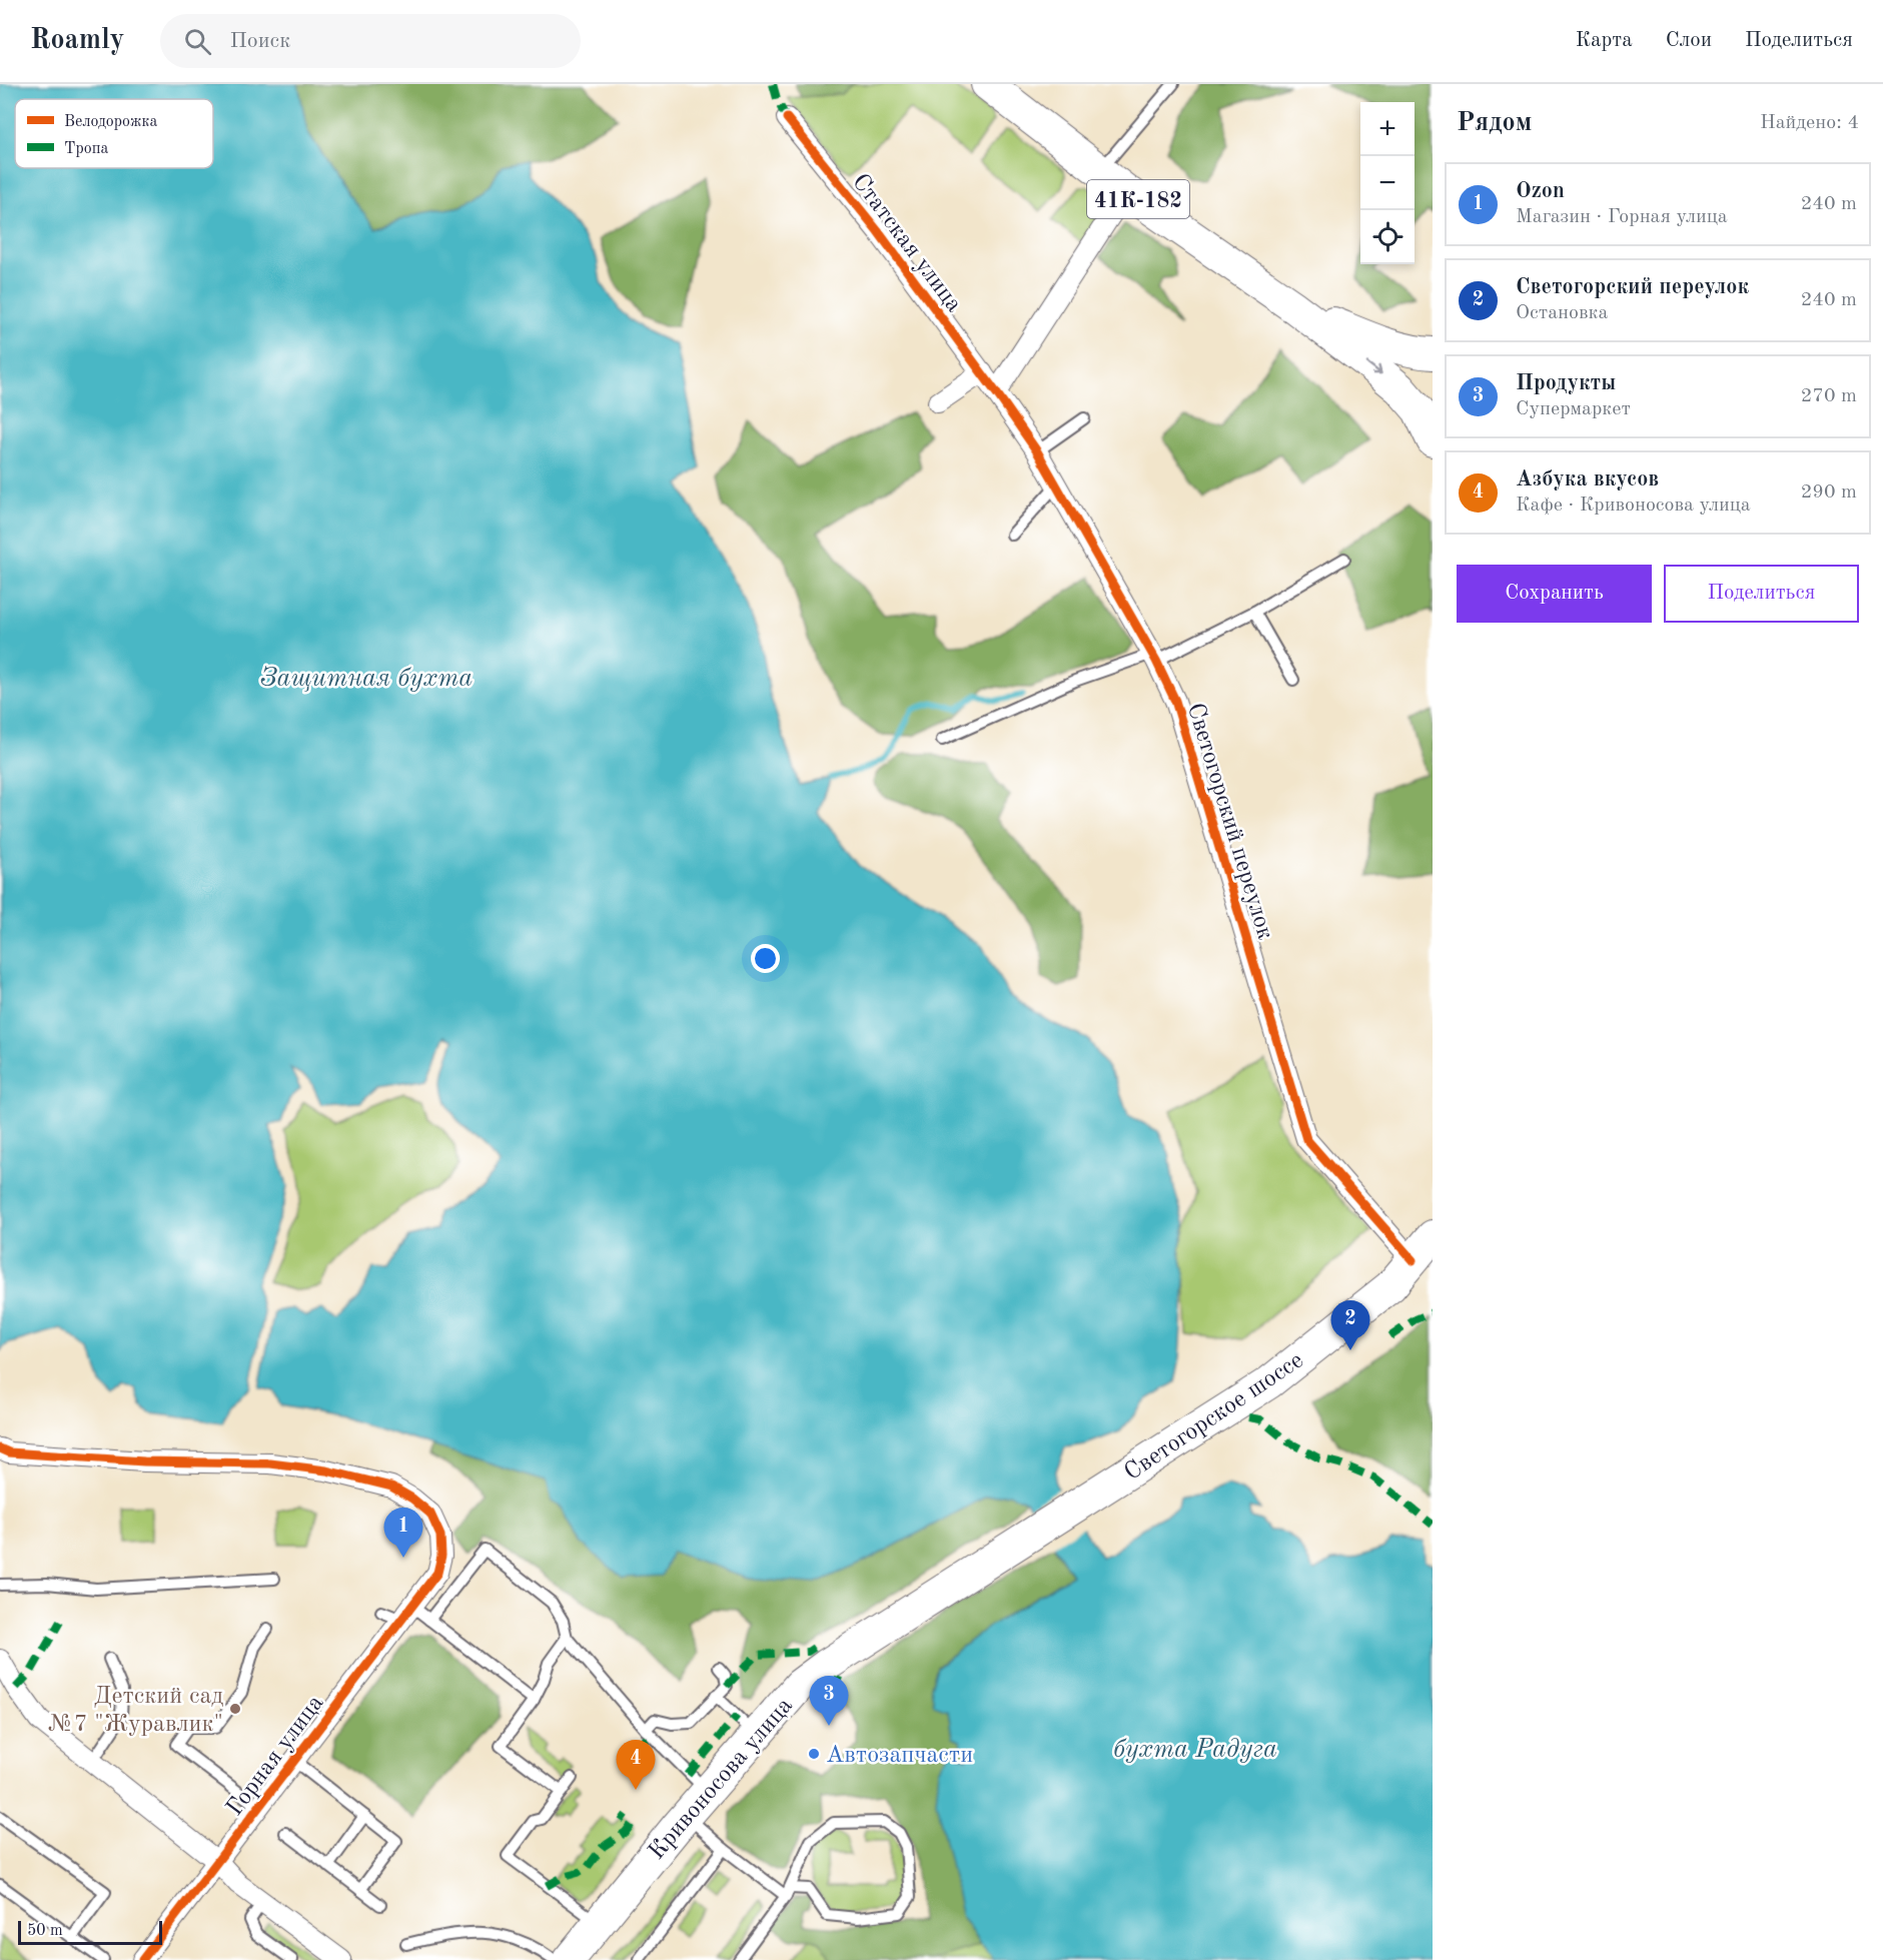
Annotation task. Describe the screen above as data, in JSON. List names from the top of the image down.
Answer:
{
  "streets": {
    "main road": ["41К-182", "Светогорское шоссе", "Кривоносова улица"],
    "street": ["Статская улица", "Светогорский переулок", "Горная улица"]
  },
  "crossings": [
    ["Статская улица", "Светогорский переулок"],
    ["Светогорский переулок", "Светогорское шоссе"],
    ["Светогорское шоссе", "Кривоносова улица"]
  ],
  "water": ["Защитная бухта", "бухта Радуга"],
  "places": ["Детский сад №7 \"Журавлик\"", "Автозапчасти"],
  "legend": ["Велодорожка", "Тропа"],
  "scale_bar": "50 m",
  "page": {
    "header": "Roamly",
    "search": "Поиск",
    "nav": ["Карта", "Слои", "Поделиться"],
    "heading": ["Рядом", "Найдено: 4"],
    "map_buttons": ["+", "−"],
    "list": [
      {
        "mark": "1",
        "name": "Ozon",
        "note": "Магазин · Горная улица",
        "value": "240 m"
      },
      {
        "mark": "2",
        "name": "Светогорский переулок",
        "note": "Остановка",
        "value": "240 m"
      },
      {
        "mark": "3",
        "name": "Продукты",
        "note": "Супермаркет",
        "value": "270 m"
      },
      {
        "mark": "4",
        "name": "Азбука вкусов",
        "note": "Кафе · Кривоносова улица",
        "value": "290 m"
      }
    ],
    "buttons": ["Сохранить", "Поделиться"],
    "pins": [
      "2",
      "1",
      "3",
      "4"
    ],
    "scale": "50 m"
  }
}
